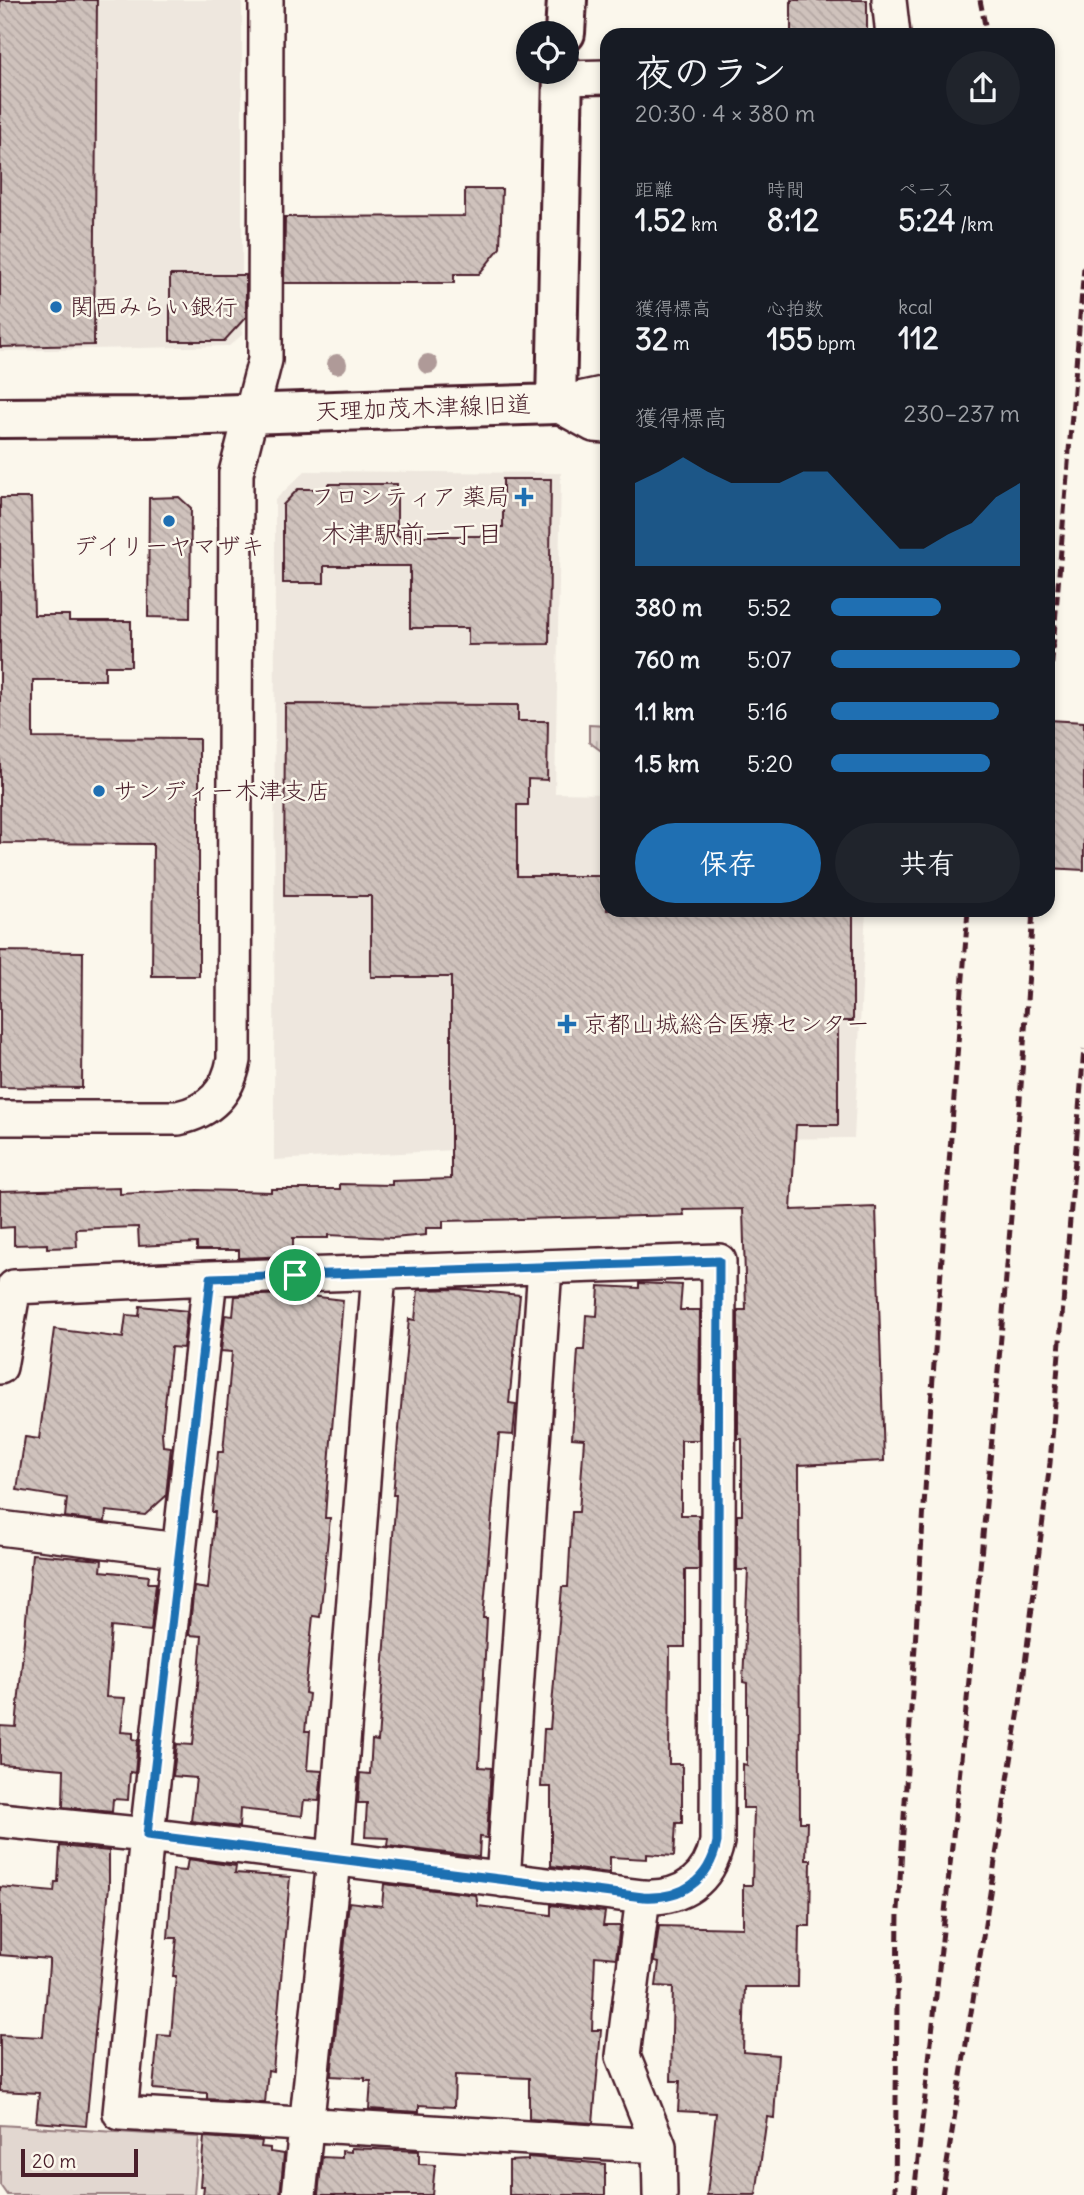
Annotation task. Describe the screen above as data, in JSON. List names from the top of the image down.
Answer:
{
  "streets": {
    "street": ["天理加茂木津線旧道"]
  },
  "districts": ["木津駅前一丁目"],
  "places": {
    "other": ["関西みらい銀行", "デイリーヤマザキ", "サンディー木津支店"],
    "health": ["フロンティア 薬局", "京都山城総合医療センター"]
  },
  "scale_bar": "20 m",
  "page": {
    "heading": ["夜のラン", "20:30 · 4 × 380 m"],
    "stats": [
      ["距離", "1.52 km"],
      ["時間", "8:12"],
      ["ペース", "5:24 /km"],
      ["獲得標高", "32 m"],
      ["心拍数", "155 bpm"],
      ["kcal", "112"]
    ],
    "chart": ["獲得標高", "230–237 m"],
    "list": [
      {
        "name": "380 m",
        "note": "5:52"
      },
      {
        "name": "760 m",
        "note": "5:07"
      },
      {
        "name": "1.1 km",
        "note": "5:16"
      },
      {
        "name": "1.5 km",
        "note": "5:20"
      }
    ],
    "buttons": ["保存", "共有"],
    "scale": "20 m"
  }
}
